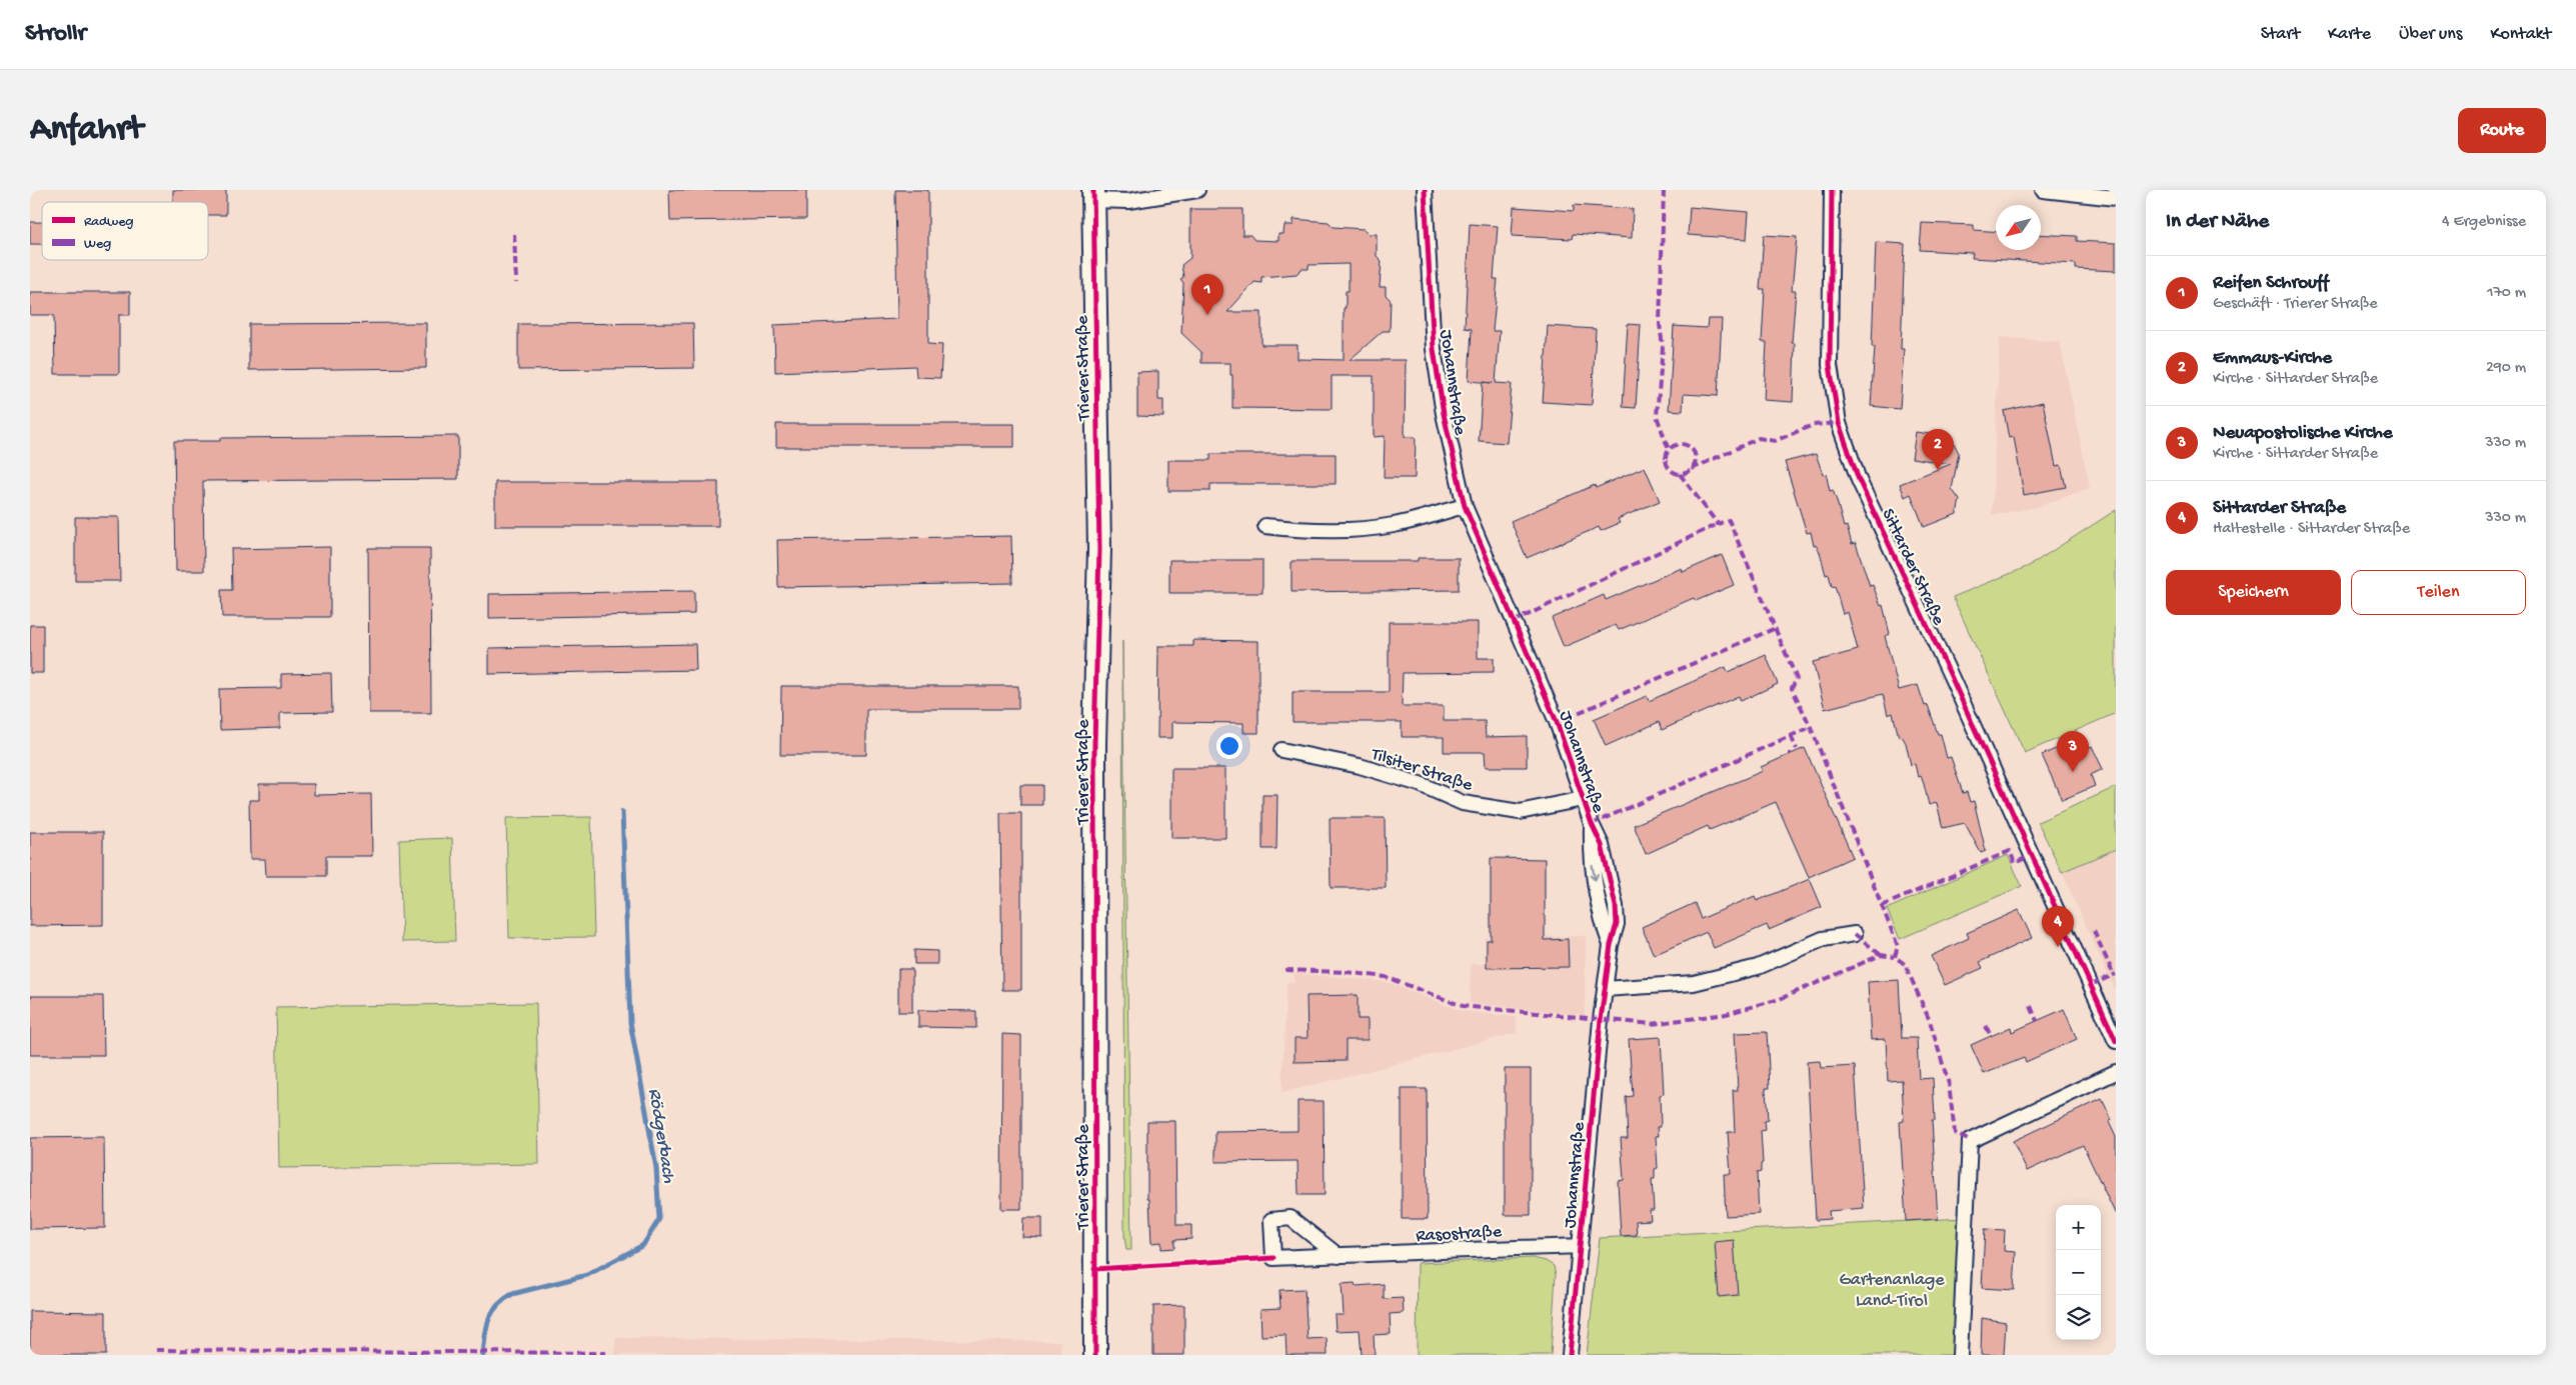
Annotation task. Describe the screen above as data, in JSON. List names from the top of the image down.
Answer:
{
  "streets": {
    "main road": ["Trierer Straße"],
    "street": [
      "Johannstraße",
      "Sittarder Straße",
      "Tilsiter Straße",
      "Rasostraße"
    ]
  },
  "crossings": [
    ["Johannstraße", "Tilsiter Straße"],
    ["Johannstraße", "Rasostraße"]
  ],
  "water": ["Rödgerbach"],
  "parks": ["Gartenanlage Land-Tirol"],
  "legend": ["Radweg", "Weg"],
  "north": "bottom left",
  "page": {
    "header": "Strollr",
    "nav": [
      "Start",
      "Karte",
      "Über uns",
      "Kontakt"
    ],
    "buttons": [
      "Route",
      ["Speichern", "Teilen"]
    ],
    "title": "Anfahrt",
    "heading": ["In der Nähe", "4 Ergebnisse"],
    "list": [
      {
        "mark": "1",
        "name": "Reifen Schrouff",
        "note": "Geschäft · Trierer Straße",
        "value": "170 m"
      },
      {
        "mark": "2",
        "name": "Emmaus-Kirche",
        "note": "Kirche · Sittarder Straße",
        "value": "290 m"
      },
      {
        "mark": "3",
        "name": "Neuapostolische Kirche",
        "note": "Kirche · Sittarder Straße",
        "value": "330 m"
      },
      {
        "mark": "4",
        "name": "Sittarder Straße",
        "note": "Haltestelle · Sittarder Straße",
        "value": "330 m"
      }
    ],
    "pins": [
      "1",
      "2",
      "3",
      "4"
    ],
    "map_buttons": ["+", "−"]
  }
}
